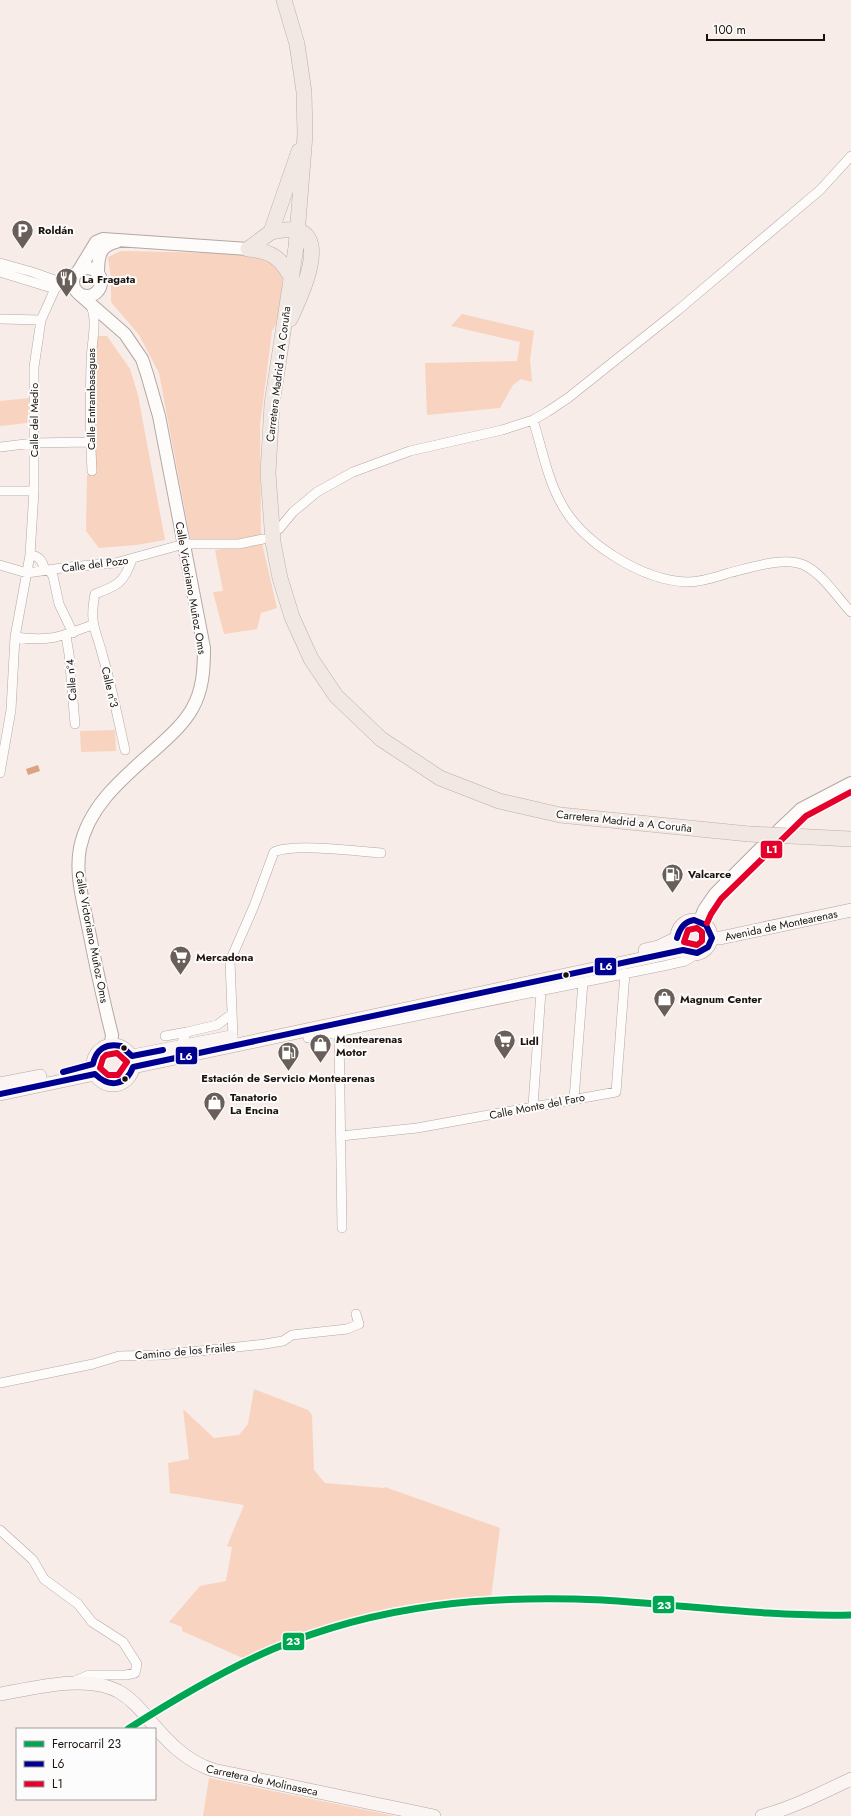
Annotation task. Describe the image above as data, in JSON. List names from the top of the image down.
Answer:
{
  "streets": {
    "highway": ["Carretera Madrid a A Coruña"],
    "main road": ["Avenida de Montearenas", "Carretera de Molinaseca"],
    "street": [
      "Calle Entrambasaguas",
      "Calle del Medio",
      "Calle del Pozo",
      "Calle Victoriano Muñoz Oms",
      "Calle nº4",
      "Calle nº3",
      "Calle Monte del Faro",
      "Camino de los Frailes"
    ]
  },
  "crossings": [
    ["Calle Entrambasaguas", "Calle Victoriano Muñoz Oms"],
    ["Calle del Medio", "Calle del Pozo"],
    ["Calle del Pozo", "Calle Victoriano Muñoz Oms"],
    ["Calle del Pozo", "Calle nº4"]
  ],
  "places": {
    "parking": ["Roldán"],
    "restaurant": ["La Fragata"],
    "fuel station": ["Valcarce", "Estación de Servicio Montearenas"],
    "supermarket": ["Mercadona", "Lidl"],
    "shop": ["Magnum Center", "Montearenas Motor", "Tanatorio La Encina"]
  },
  "lines": ["transit line L1", "transit line L6", "rail line 23"],
  "legend": ["Ferrocarril 23", "L6", "L1"],
  "scale_bar": "100 m"
}
